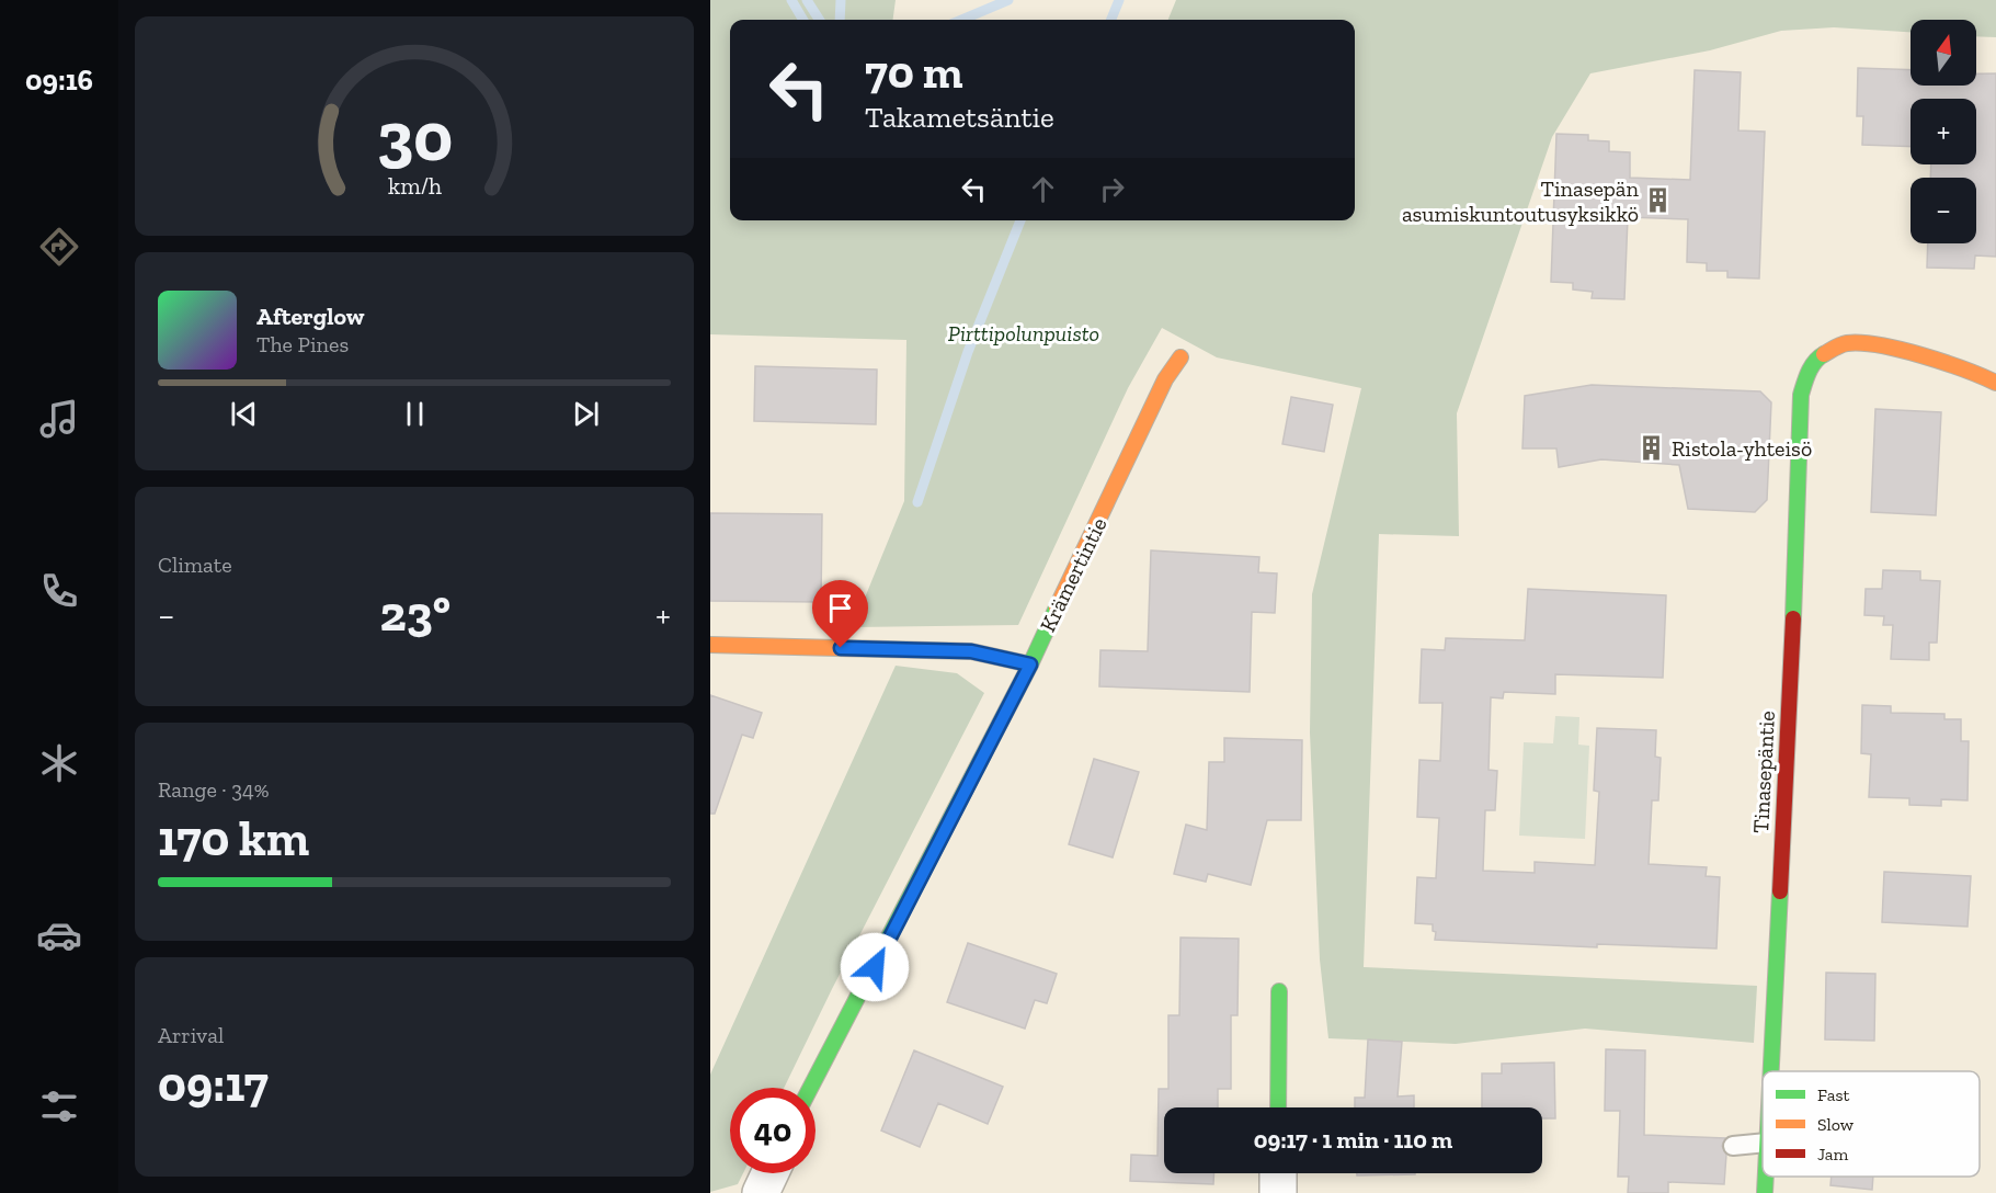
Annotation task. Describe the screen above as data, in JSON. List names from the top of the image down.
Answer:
{
  "streets": {
    "street": ["Krämertintie", "Tinasepäntie"]
  },
  "parks": ["Pirttipolunpuisto"],
  "places": {
    "building": ["Tinasepän asumiskuntoutusyksikkö", "Ristola-yhteisö"]
  },
  "legend": ["Fast", "Slow", "Jam"],
  "north": "top",
  "page": {
    "tabs": "09:16",
    "map_buttons": ["+", "−"],
    "turn": ["70 m", "Takametsäntie"],
    "song": ["Afterglow", "The Pines"],
    "tile": [
      "Climate",
      ["Range · 34%", "170 km"],
      ["Arrival", "09:17"]
    ],
    "heat": ["−", "23°", "+"],
    "limit": "40",
    "trip": "09:17 · 1 min · 110 m",
    "gauge": ["30", "km/h"]
  }
}
